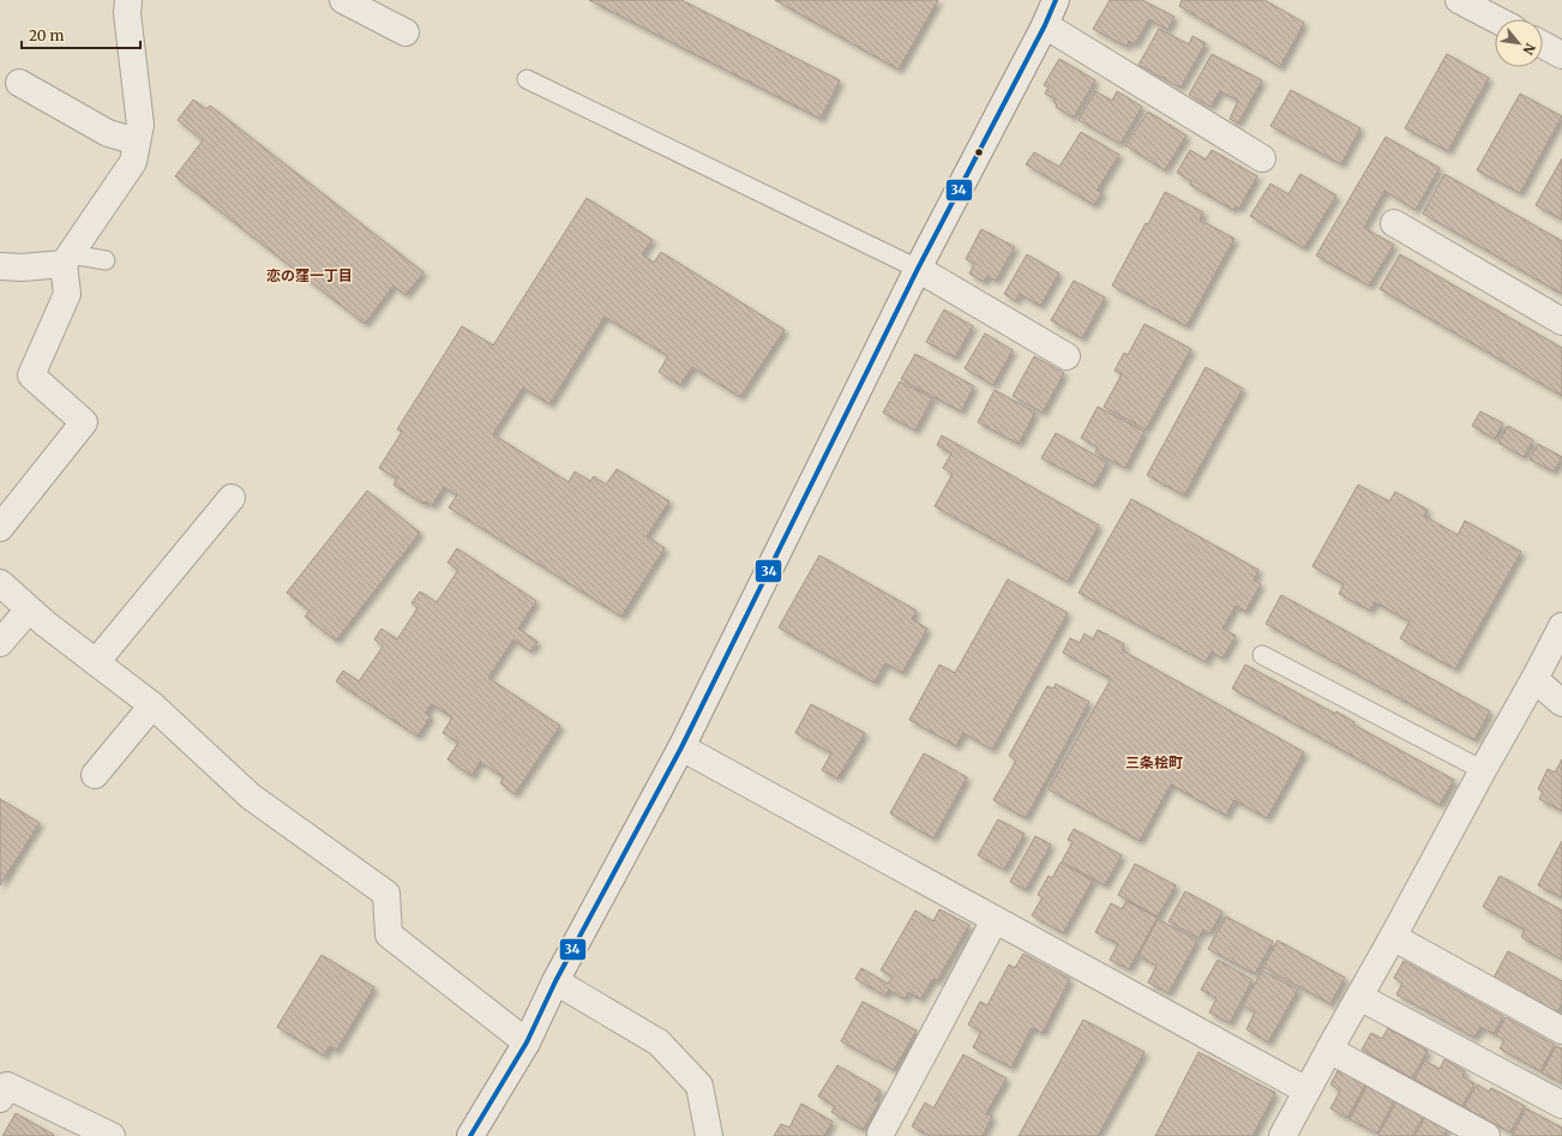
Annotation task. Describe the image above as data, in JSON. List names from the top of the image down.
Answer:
{
  "districts": ["恋の窪一丁目", "三条桧町"],
  "lines": ["transit line 34"],
  "scale_bar": "20 m",
  "north": "bottom right"
}
